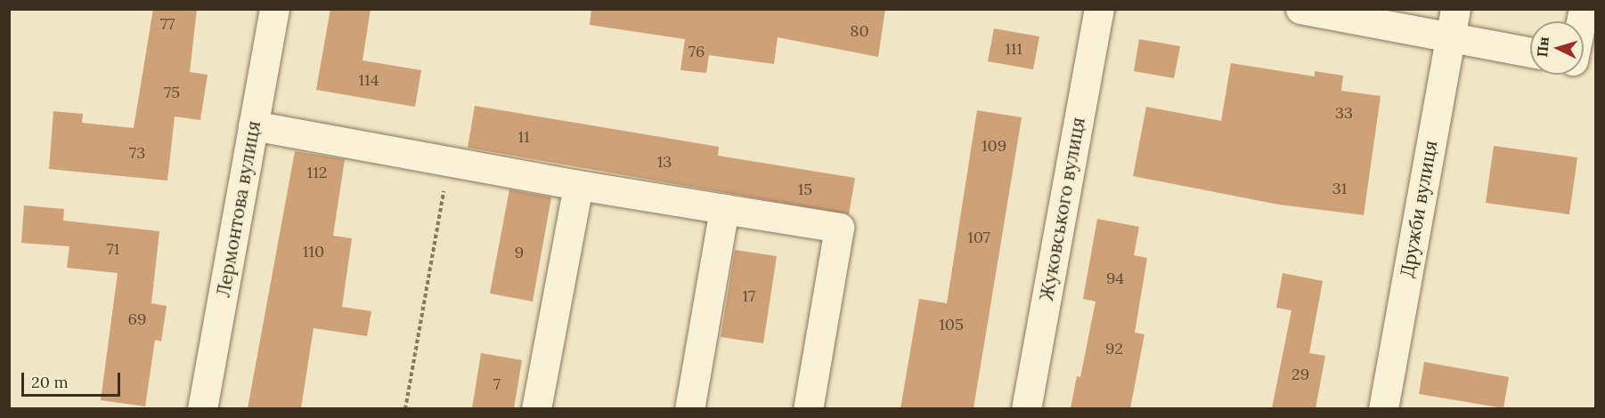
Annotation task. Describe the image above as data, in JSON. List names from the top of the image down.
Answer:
{
  "streets": {
    "street": ["Лермонтова вулиця", "Жуковського вулиця", "Дружби вулиця"]
  },
  "house_numbers": [
    "77",
    "80",
    "111",
    "76",
    "114",
    "75",
    "33",
    "11",
    "109",
    "73",
    "13",
    "112",
    "31",
    "15",
    "107",
    "71",
    "110",
    "9",
    "94",
    "17",
    "69",
    "105",
    "92",
    "29",
    "7"
  ],
  "scale_bar": "20 m",
  "north": "left"
}
